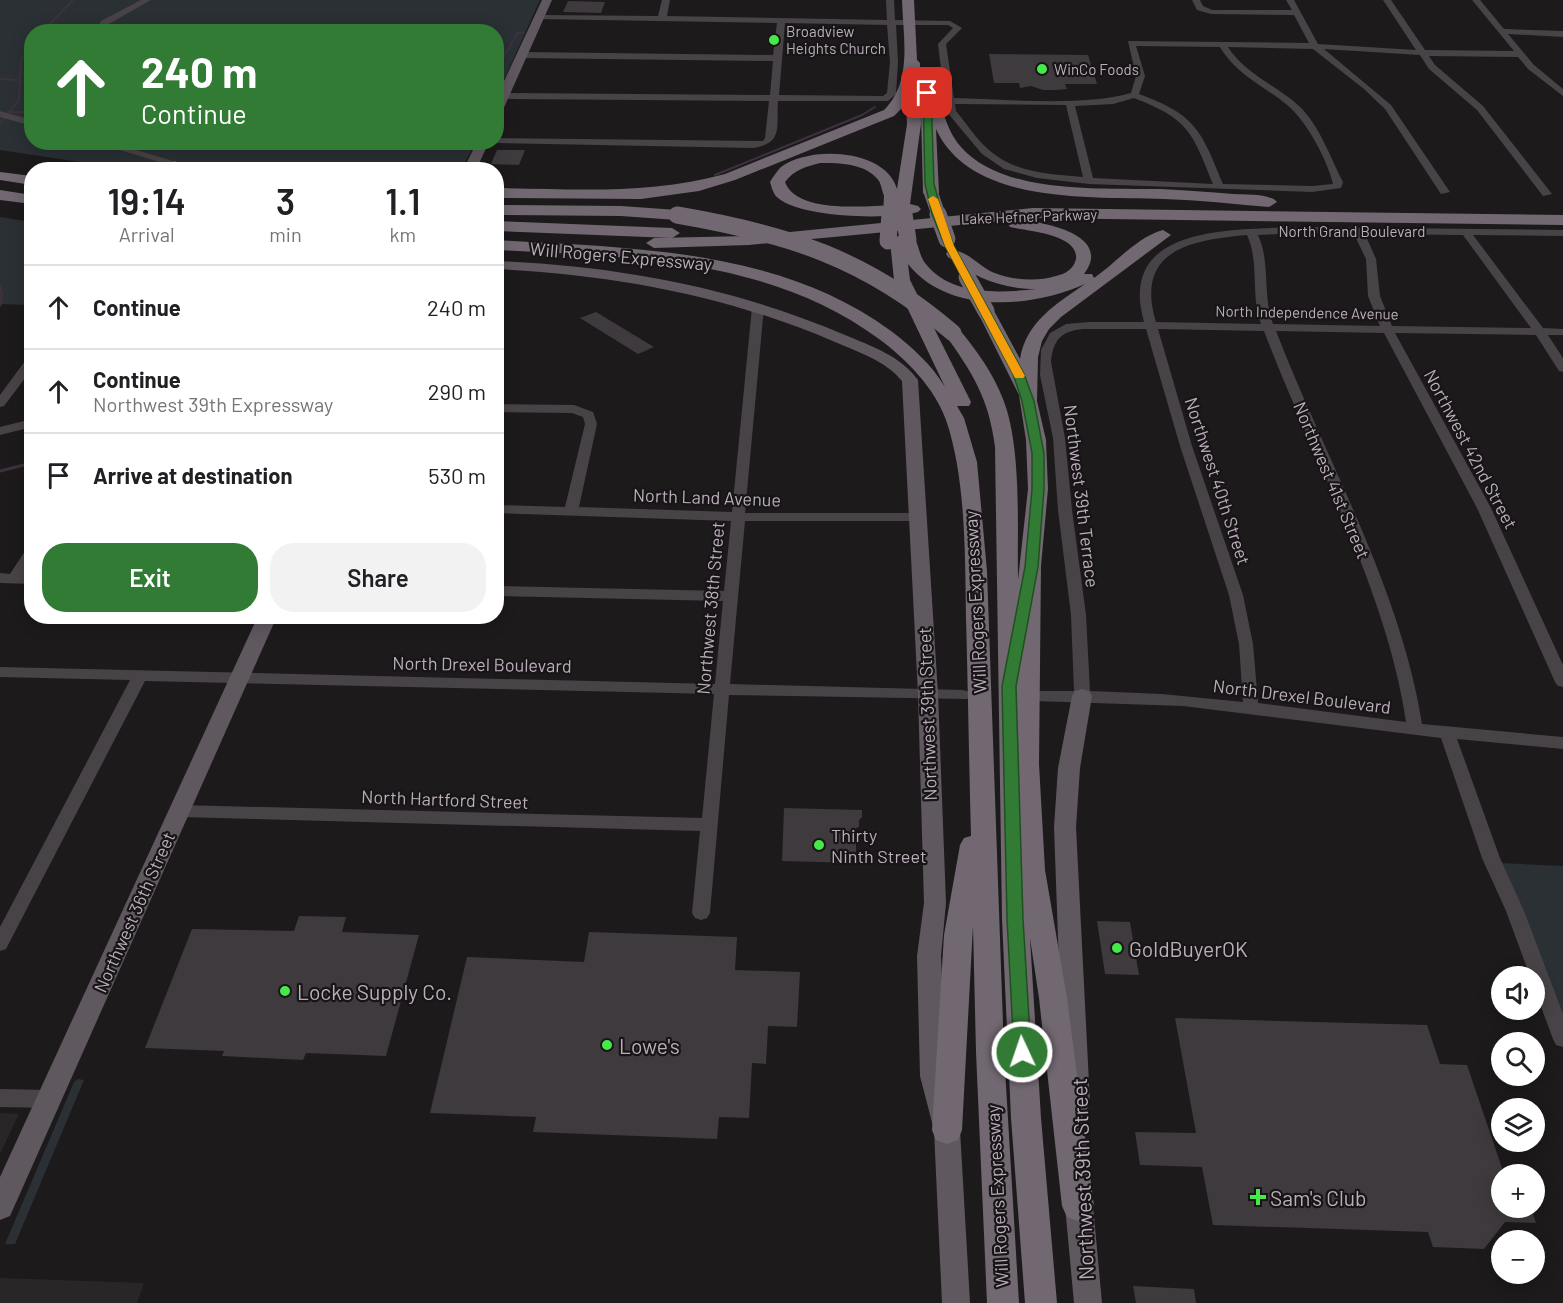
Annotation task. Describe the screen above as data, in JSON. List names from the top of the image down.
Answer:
{
  "streets": {
    "highway": ["Lake Hefner Parkway", "Will Rogers Expressway"],
    "main road": ["Northwest 39th Street", "Northwest 36th Street"],
    "street": [
      "North Grand Boulevard",
      "North Independence Avenue",
      "Northwest 42nd Street",
      "Northwest 41st Street",
      "Northwest 40th Street",
      "Northwest 39th Terrace",
      "North Land Avenue",
      "Northwest 38th Street",
      "North Drexel Boulevard",
      "North Hartford Street"
    ]
  },
  "crossings": [
    ["North Grand Boulevard", "Northwest 42nd Street"],
    ["North Grand Boulevard", "Northwest 41st Street"],
    ["North Grand Boulevard", "Northwest 40th Street"],
    ["North Independence Avenue", "Northwest 42nd Street"],
    ["North Independence Avenue", "Northwest 41st Street"],
    ["North Independence Avenue", "Northwest 40th Street"],
    ["North Independence Avenue", "Northwest 39th Terrace"],
    ["Northwest 41st Street", "North Drexel Boulevard"],
    ["Northwest 40th Street", "North Drexel Boulevard"],
    ["Northwest 39th Terrace", "North Drexel Boulevard"],
    ["Northwest 39th Terrace", "Northwest 39th Street"],
    ["North Land Avenue", "Northwest 38th Street"],
    ["North Land Avenue", "Northwest 39th Street"],
    ["Northwest 38th Street", "North Drexel Boulevard"],
    ["Northwest 38th Street", "Northwest 39th Street"],
    ["Northwest 38th Street", "North Hartford Street"],
    ["North Drexel Boulevard", "Northwest 39th Street"],
    ["North Drexel Boulevard", "Northwest 36th Street"],
    ["North Hartford Street", "Northwest 36th Street"]
  ],
  "places": {
    "other": [
      "Broadview Heights Church",
      "WinCo Foods",
      "Thirty Ninth Street",
      "GoldBuyerOK",
      "Locke Supply Co.",
      "Lowe's"
    ],
    "health": ["Sam's Club"]
  },
  "page": {
    "turn": ["240 m", "Continue"],
    "eta": [
      "19:14",
      "Arrival",
      "3",
      "min",
      "1.1",
      "km"
    ],
    "list": [
      {
        "name": "Continue",
        "value": "240 m"
      },
      {
        "name": "Continue",
        "note": "Northwest 39th Expressway",
        "value": "290 m"
      },
      {
        "name": "Arrive at destination",
        "value": "530 m"
      }
    ],
    "buttons": ["Exit", "Share"],
    "map_buttons": ["+", "−"]
  }
}
